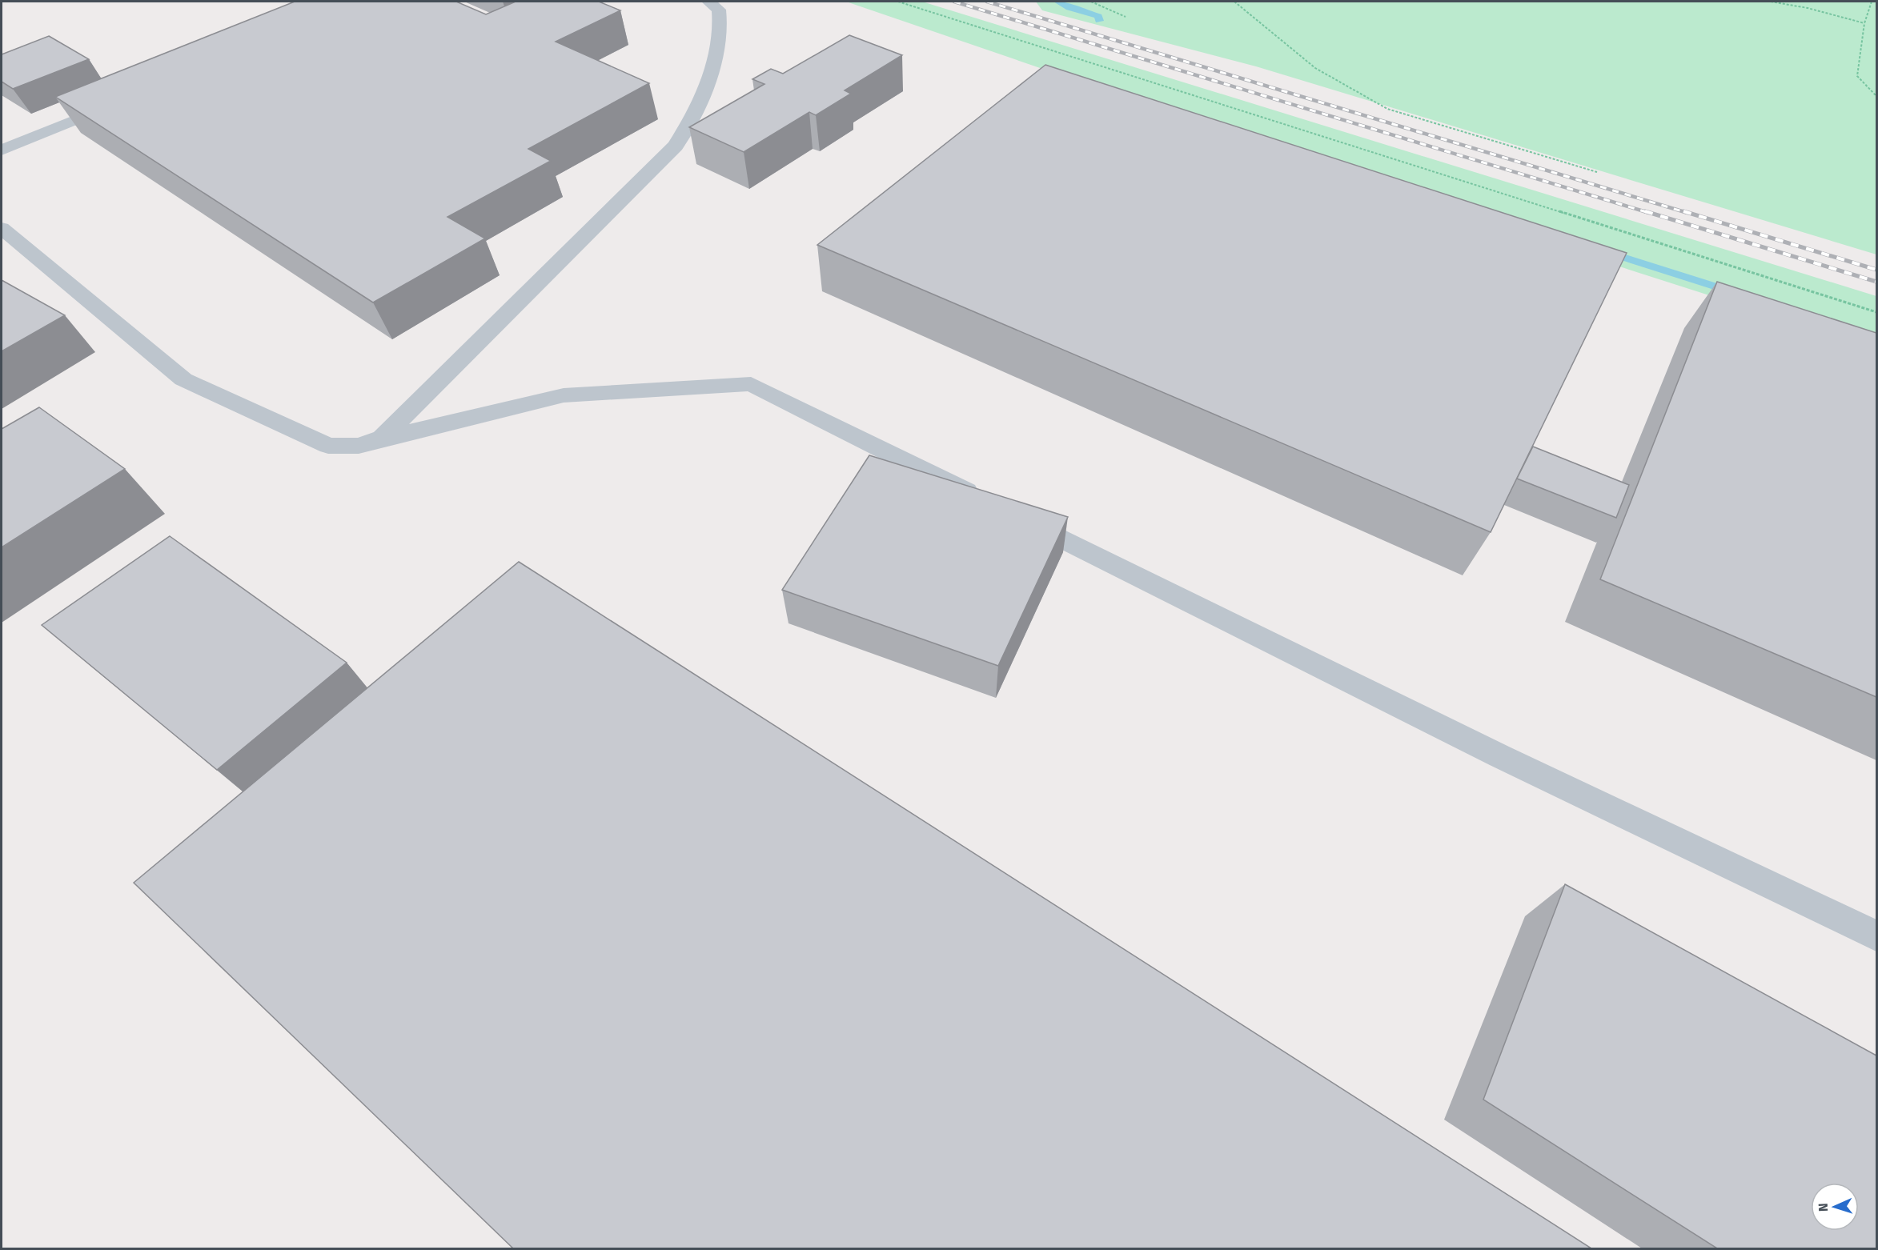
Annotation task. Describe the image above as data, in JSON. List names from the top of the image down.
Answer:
{
  "north": "left"
}
